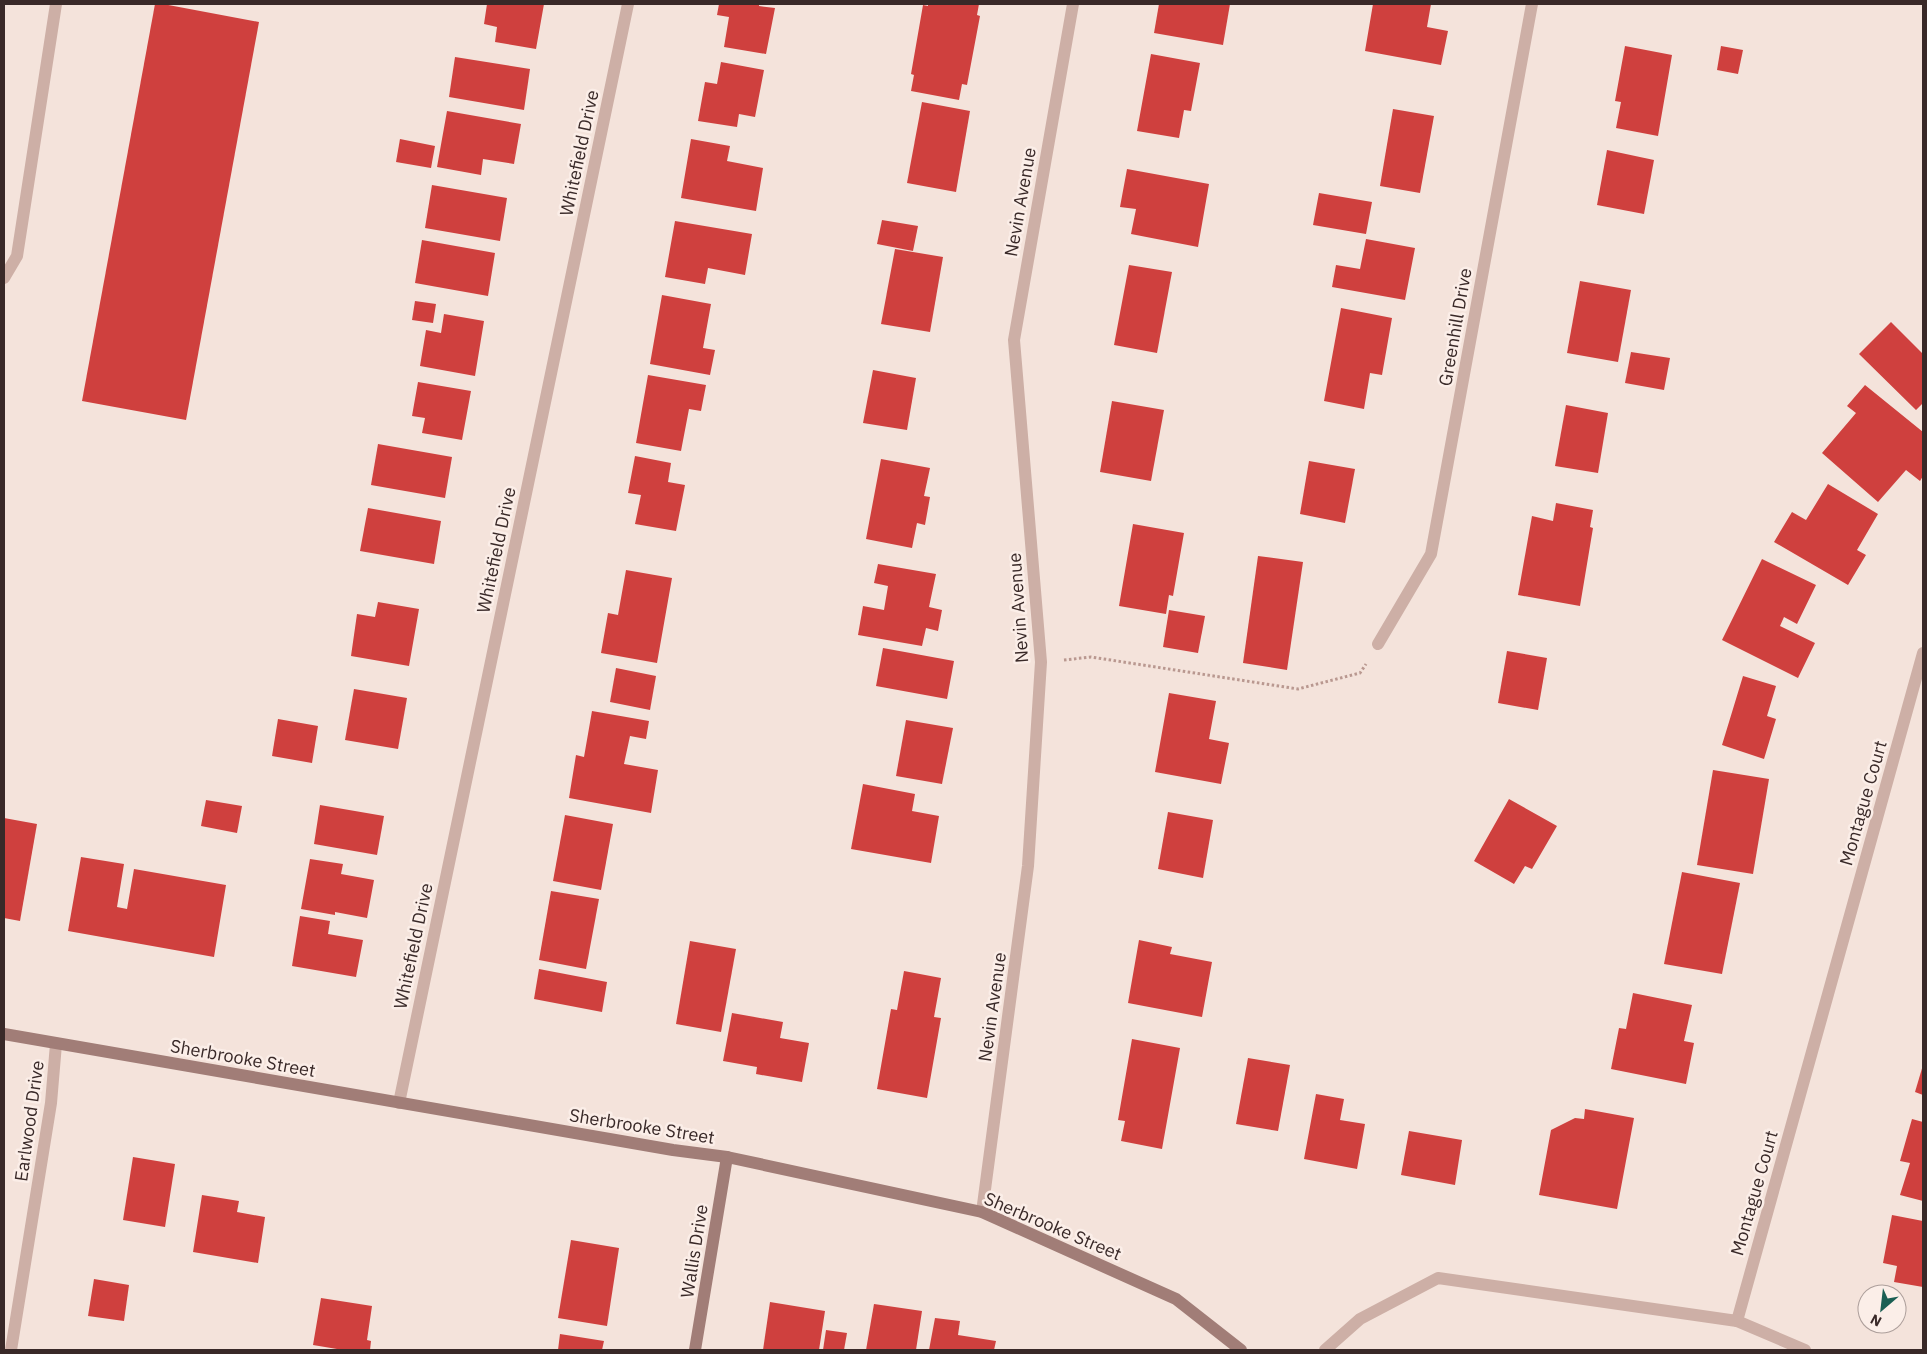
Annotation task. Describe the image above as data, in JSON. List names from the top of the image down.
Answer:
{
  "streets": {
    "main road": ["Sherbrooke Street", "Wallis Drive"],
    "street": [
      "Whitefield Drive",
      "Nevin Avenue",
      "Greenhill Drive",
      "Montague Court",
      "Earlwood Drive"
    ]
  },
  "crossings": [
    ["Whitefield Drive", "Sherbrooke Street"],
    ["Nevin Avenue", "Sherbrooke Street"],
    ["Sherbrooke Street", "Earlwood Drive"],
    ["Sherbrooke Street", "Wallis Drive"]
  ],
  "north": "bottom left"
}
